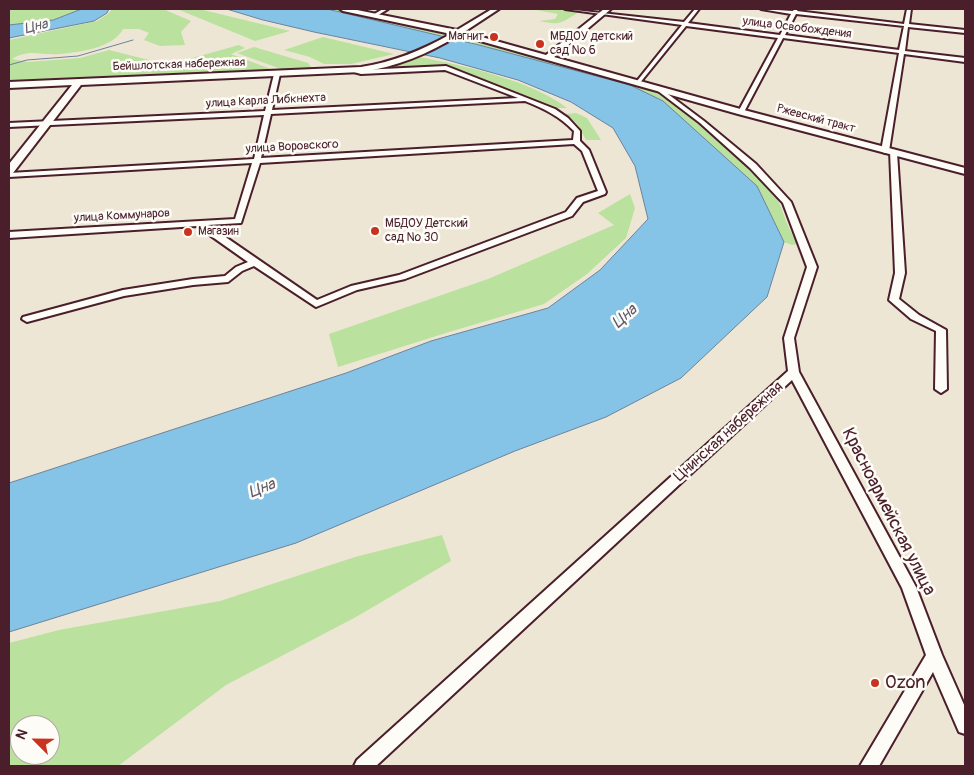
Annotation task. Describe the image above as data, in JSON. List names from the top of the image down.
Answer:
{
  "streets": {
    "main road": ["Цнинская набережная"],
    "street": [
      "улица Освобождения",
      "Бейшлотская набережная",
      "улица Карла Либкнехта",
      "Ржевский тракт",
      "улица Воровского",
      "улица Коммунаров",
      "Красноармейская улица"
    ]
  },
  "crossings": [
    ["Бейшлотская набережная", "улица Карла Либкнехта"],
    ["Бейшлотская набережная", "улица Воровского"],
    ["Бейшлотская набережная", "Цнинская набережная"],
    ["Ржевский тракт", "Цнинская набережная"],
    ["улица Воровского", "улица Коммунаров"],
    ["Цнинская набережная", "Красноармейская улица"]
  ],
  "water": ["Цна"],
  "places": [
    "Магнит",
    "МБДОУ детский сад № 6",
    "МБДОУ Детский сад № 30",
    "Магазин",
    "Ozon"
  ],
  "north": "top left"
}
